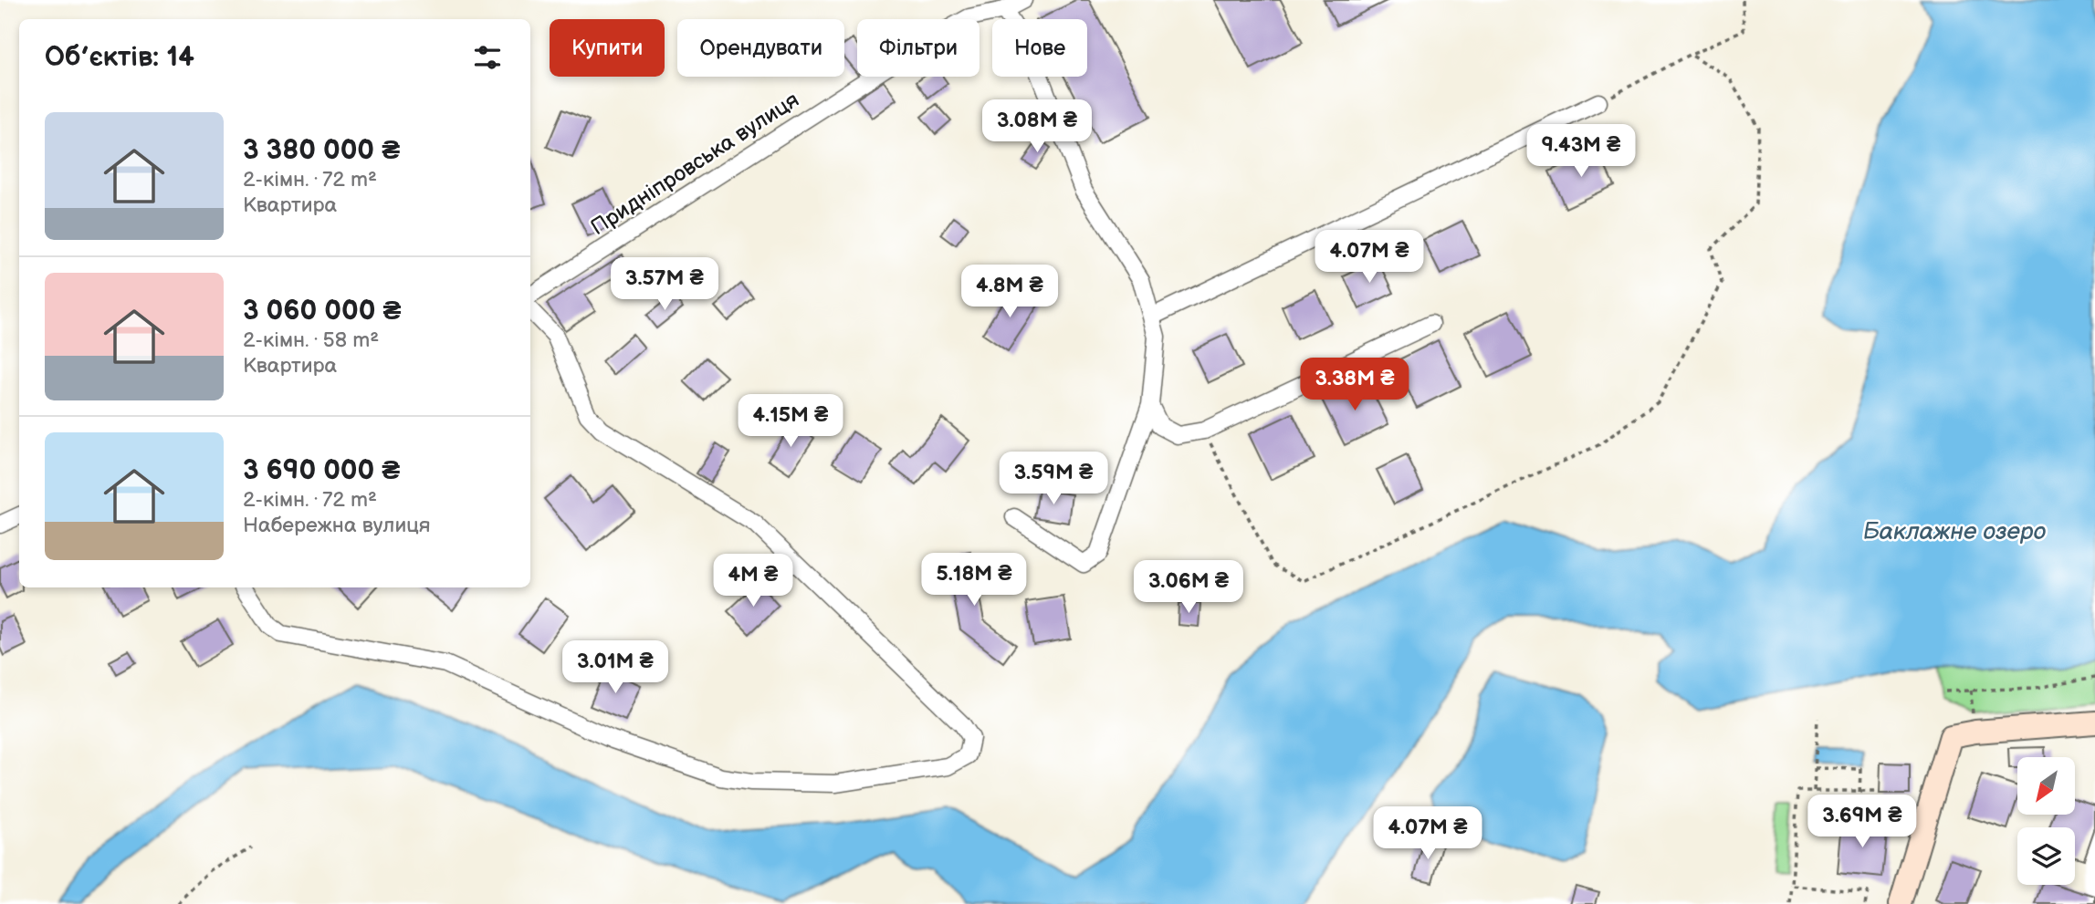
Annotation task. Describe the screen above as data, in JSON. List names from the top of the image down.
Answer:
{
  "streets": {
    "street": ["Придніпровська вулиця"]
  },
  "water": ["Баклажне озеро"],
  "north": "bottom left",
  "page": {
    "chip": [
      "Купити",
      "Орендувати",
      "Фільтри",
      "Нове"
    ],
    "heading": "Об’єктів: 14",
    "list": [
      {
        "name": "3 380 000 ₴",
        "note": "2-кімн. · 72 m² · Квартира"
      },
      {
        "name": "3 060 000 ₴",
        "note": "2-кімн. · 58 m² · Квартира"
      },
      {
        "name": "3 690 000 ₴",
        "note": "2-кімн. · 72 m² · Набережна вулиця"
      }
    ],
    "price": [
      "3.08M ₴",
      "9.43M ₴",
      "4.07M ₴",
      "3.57M ₴",
      "4.8M ₴",
      "3.38M ₴",
      "4.15M ₴",
      "3.59M ₴",
      "5.18M ₴",
      "4M ₴",
      "3.06M ₴",
      "3.01M ₴",
      "3.69M ₴",
      "4.07M ₴"
    ]
  }
}
